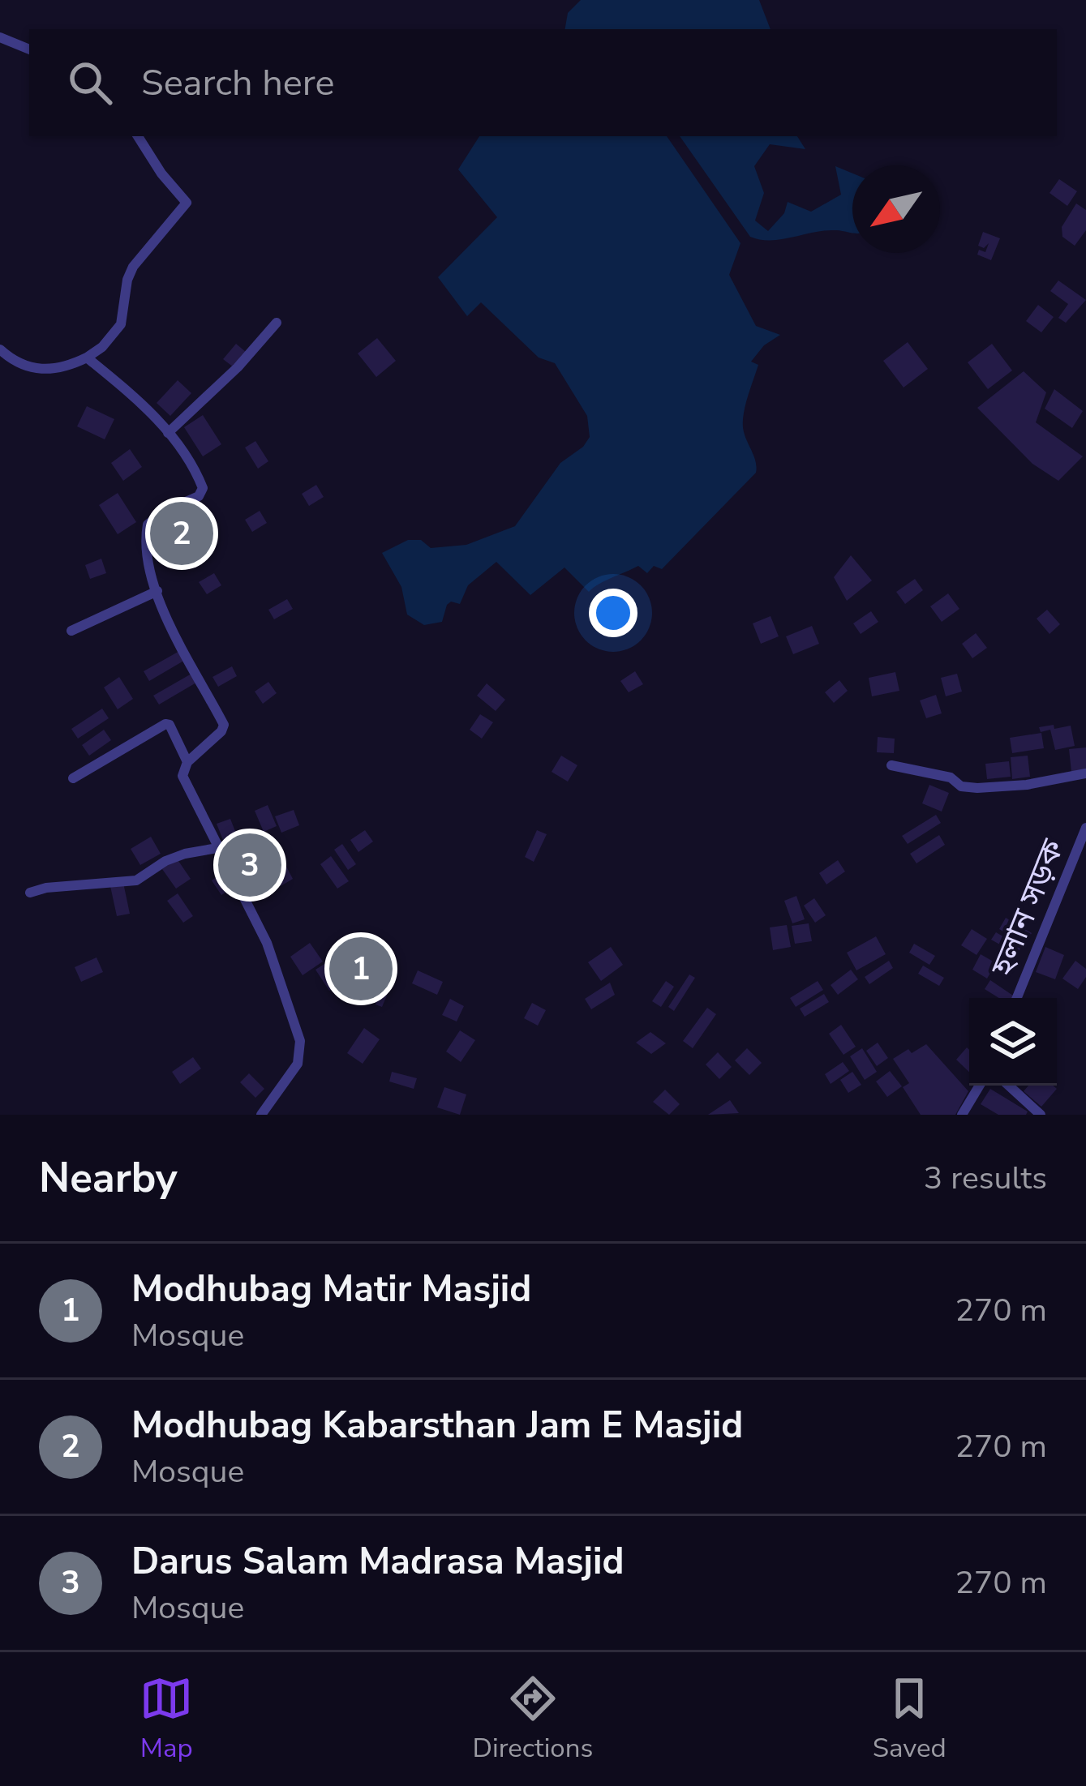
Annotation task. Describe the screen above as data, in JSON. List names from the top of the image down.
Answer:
{
  "streets": {
    "street": ["হলান সড়ক"]
  },
  "north": "bottom left",
  "page": {
    "search": "Search here",
    "pins": ["2", "3", "1"],
    "heading": ["Nearby", "3 results"],
    "list": [
      {
        "mark": "1",
        "name": "Modhubag Matir Masjid",
        "note": "Mosque",
        "value": "270 m"
      },
      {
        "mark": "2",
        "name": "Modhubag Kabarsthan Jam E Masjid",
        "note": "Mosque",
        "value": "270 m"
      },
      {
        "mark": "3",
        "name": "Darus Salam Madrasa Masjid",
        "note": "Mosque",
        "value": "270 m"
      }
    ],
    "nav": ["Map", "Directions", "Saved"]
  }
}
